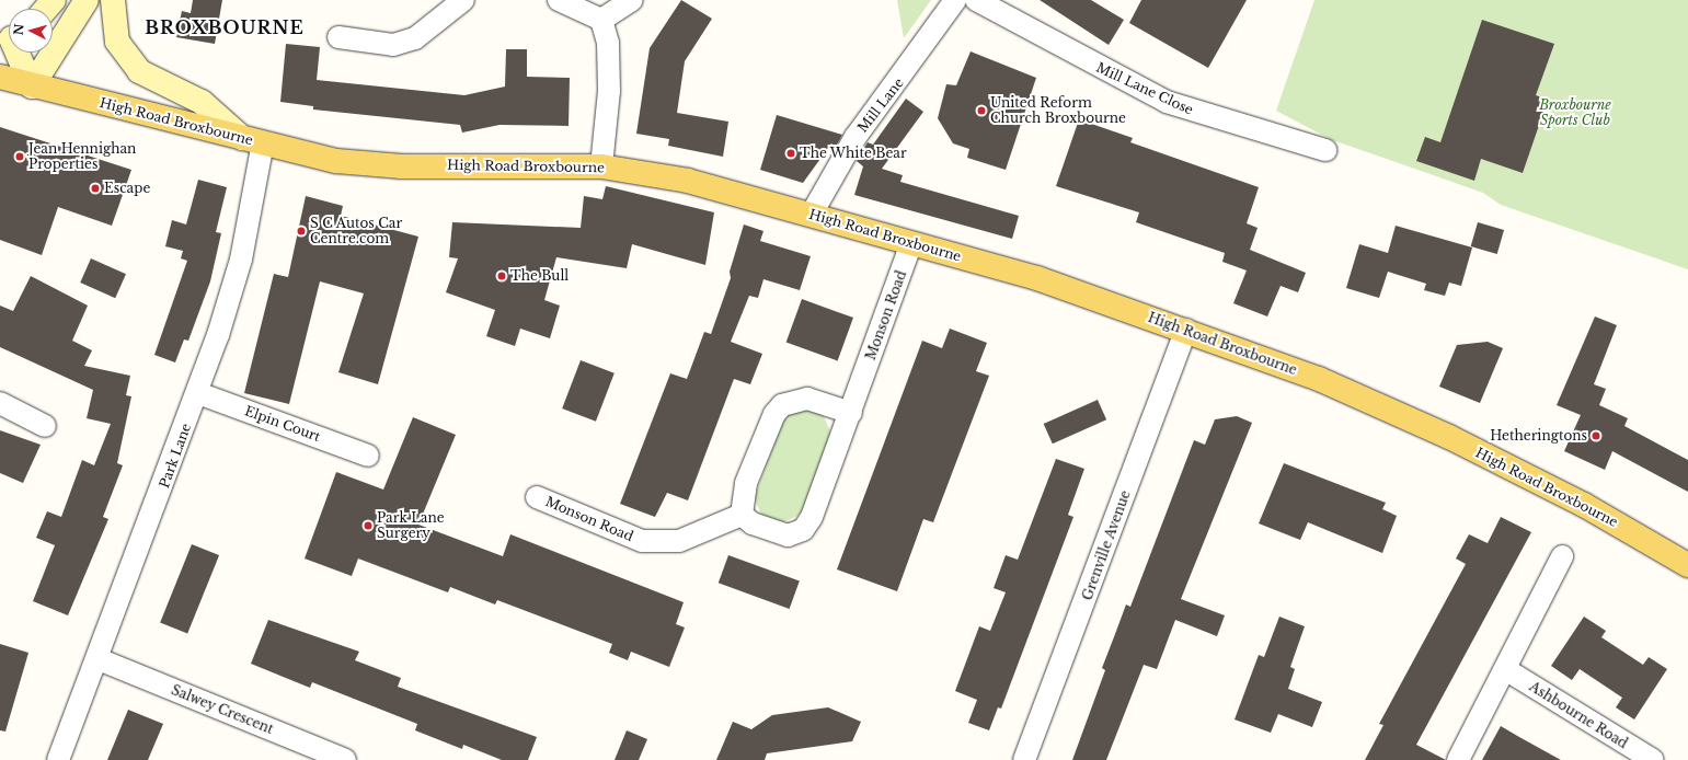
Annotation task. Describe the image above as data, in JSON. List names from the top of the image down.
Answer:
{
  "streets": {
    "main road": ["High Road Broxbourne"],
    "street": [
      "Mill Lane Close",
      "Mill Lane",
      "Monson Road",
      "Elpin Court",
      "Park Lane",
      "Grenville Avenue",
      "Salwey Crescent",
      "Ashbourne Road"
    ]
  },
  "crossings": [
    ["Mill Lane", "High Road Broxbourne"],
    ["High Road Broxbourne", "Monson Road"],
    ["High Road Broxbourne", "Park Lane"],
    ["High Road Broxbourne", "Grenville Avenue"],
    ["Elpin Court", "Park Lane"],
    ["Park Lane", "Salwey Crescent"]
  ],
  "districts": ["BROXBOURNE"],
  "parks": ["Broxbourne Sports Club"],
  "places": [
    "United Reform Church Broxbourne",
    "The White Bear",
    "Jean Hennighan Properties",
    "Escape",
    "S C Autos Car Centre.com",
    "The Bull",
    "Hetheringtons",
    "Park Lane Surgery"
  ],
  "north": "left"
}
